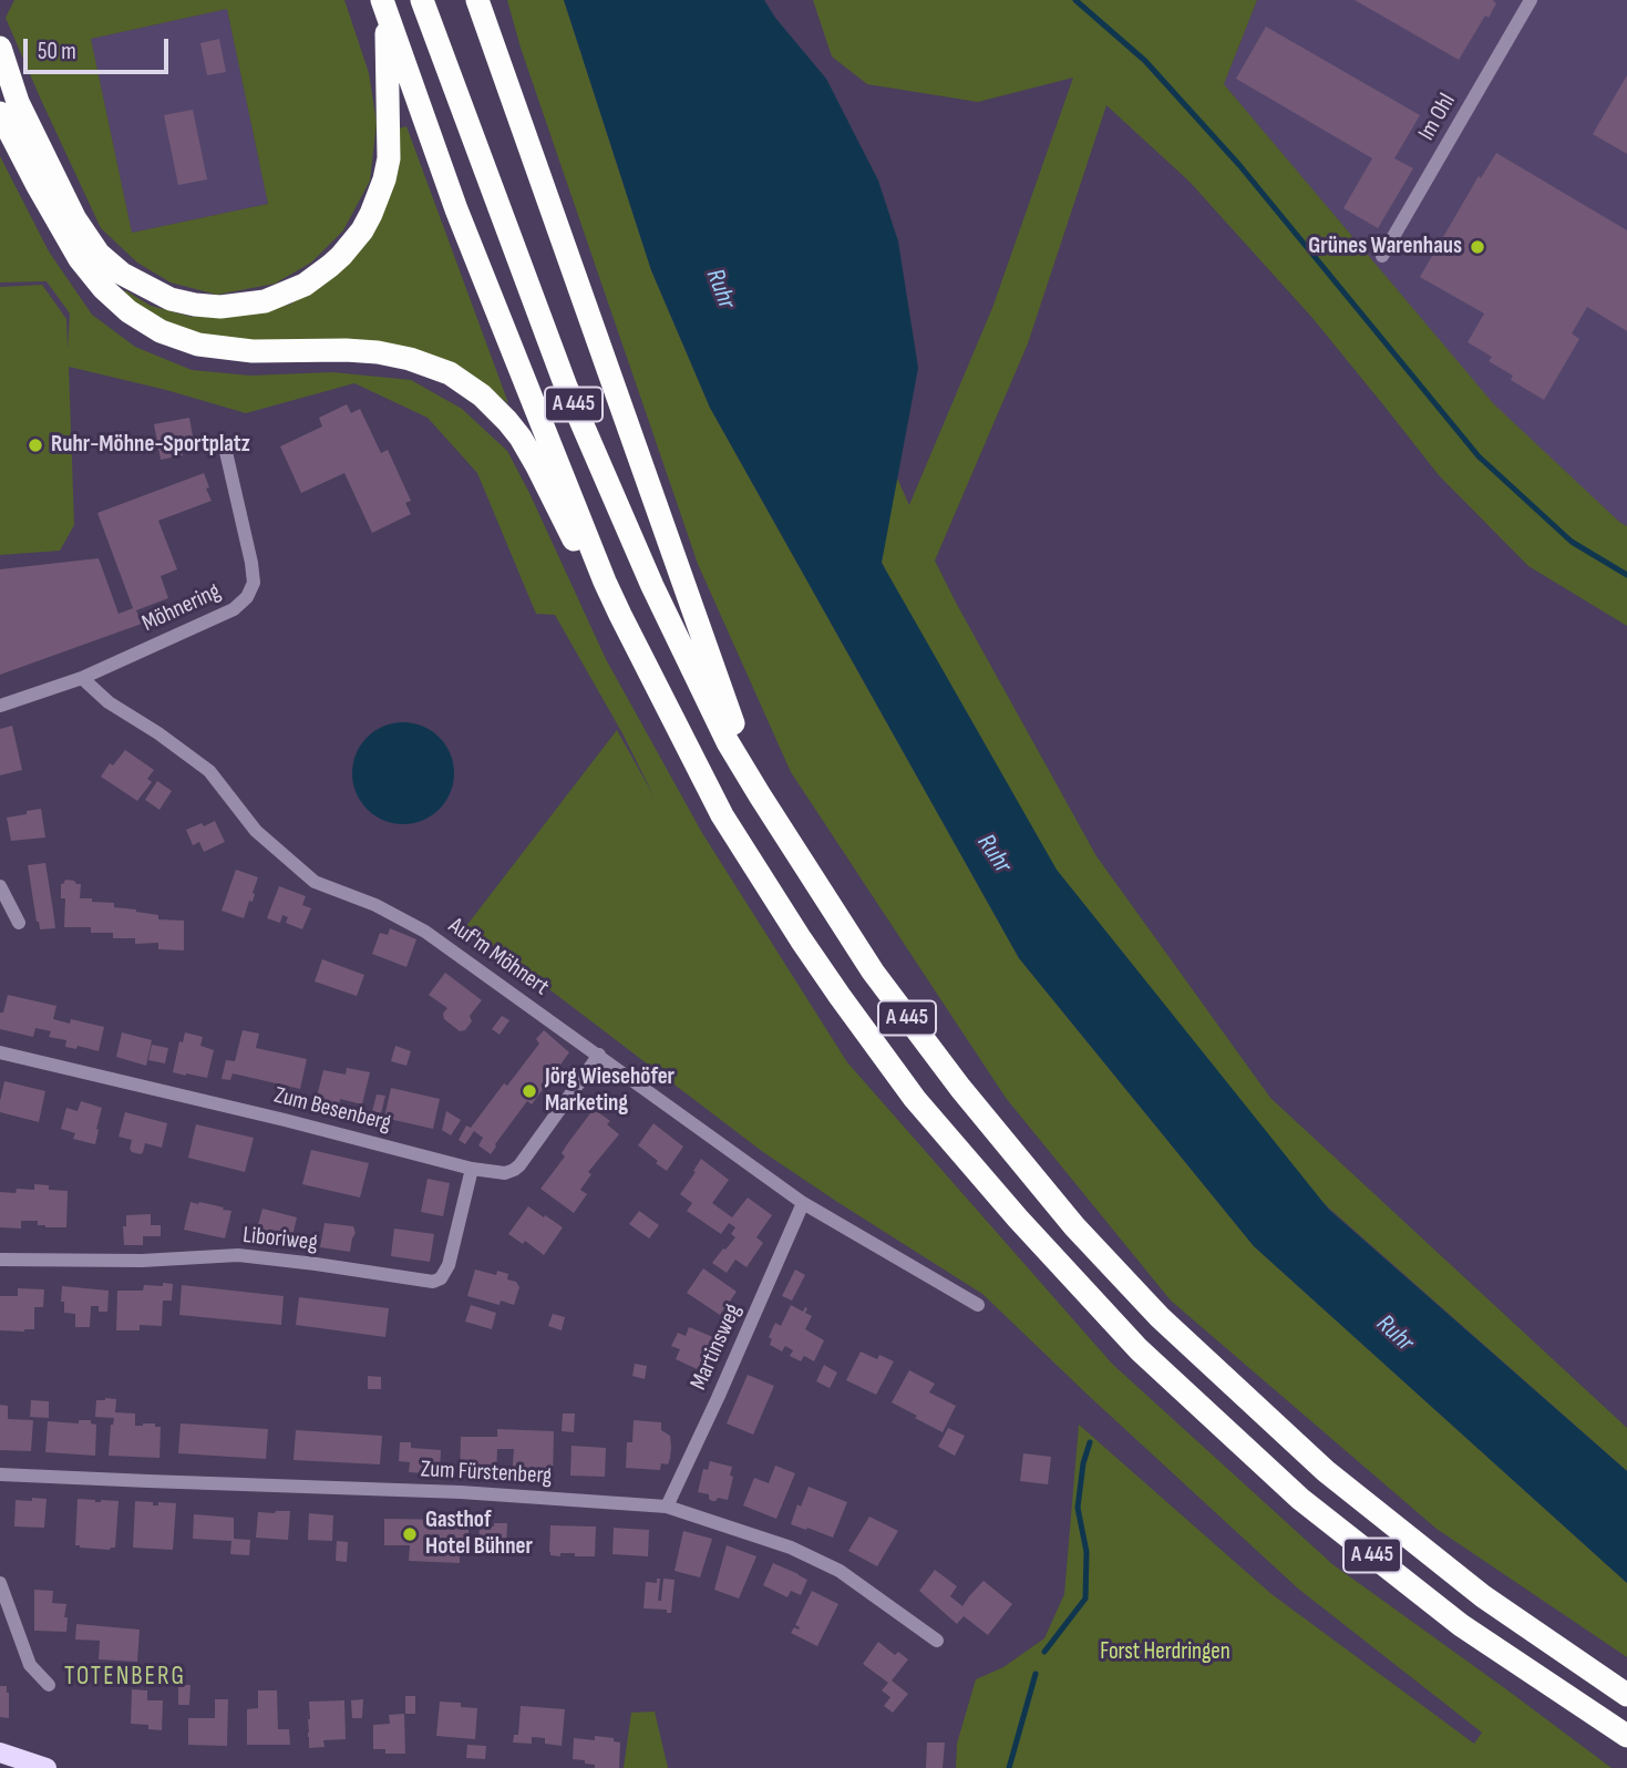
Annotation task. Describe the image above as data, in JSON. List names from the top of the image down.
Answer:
{
  "streets": {
    "highway": ["A 445"],
    "street": [
      "Im Ohl",
      "Möhnering",
      "Auf'm Möhnert",
      "Zum Besenberg",
      "Liboriweg",
      "Martinsweg",
      "Zum Fürstenberg"
    ]
  },
  "crossings": [
    ["Möhnering", "Auf'm Möhnert"],
    ["Auf'm Möhnert", "Zum Besenberg"],
    ["Auf'm Möhnert", "Martinsweg"],
    ["Zum Besenberg", "Liboriweg"],
    ["Martinsweg", "Zum Fürstenberg"]
  ],
  "districts": ["TOTENBERG"],
  "water": ["Ruhr"],
  "parks": ["Forst Herdringen"],
  "places": [
    "Grünes Warenhaus",
    "Ruhr-Möhne-Sportplatz",
    "Jörg Wiesehöfer Marketing",
    "Gasthof Hotel Bühner"
  ],
  "scale_bar": "50 m"
}
